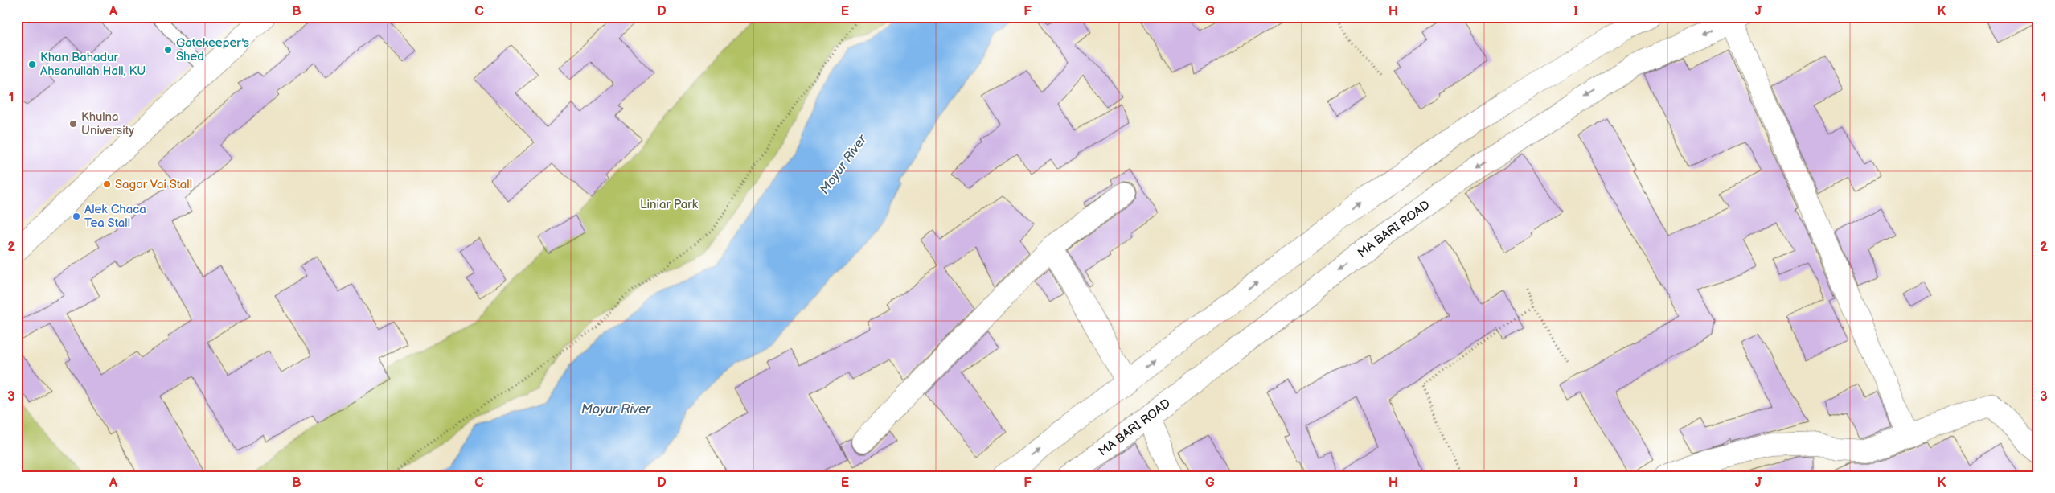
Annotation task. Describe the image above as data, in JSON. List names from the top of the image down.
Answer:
{
  "streets": {
    "street": ["MA BARI ROAD"]
  },
  "water": ["Moyur River"],
  "parks": ["Liniar Park"],
  "places": [
    "Gatekeeper's Shed",
    "Khan Bahadur Ahsanullah Hall, KU",
    "Khulna University",
    "Sagor Vai Stall",
    "Alek Chaca Tea Stall"
  ],
  "grid": {
    "columns": [
      "A",
      "B",
      "C",
      "D",
      "E",
      "F",
      "G",
      "H",
      "I",
      "J",
      "K"
    ],
    "rows": ["1", "2", "3"]
  }
}
